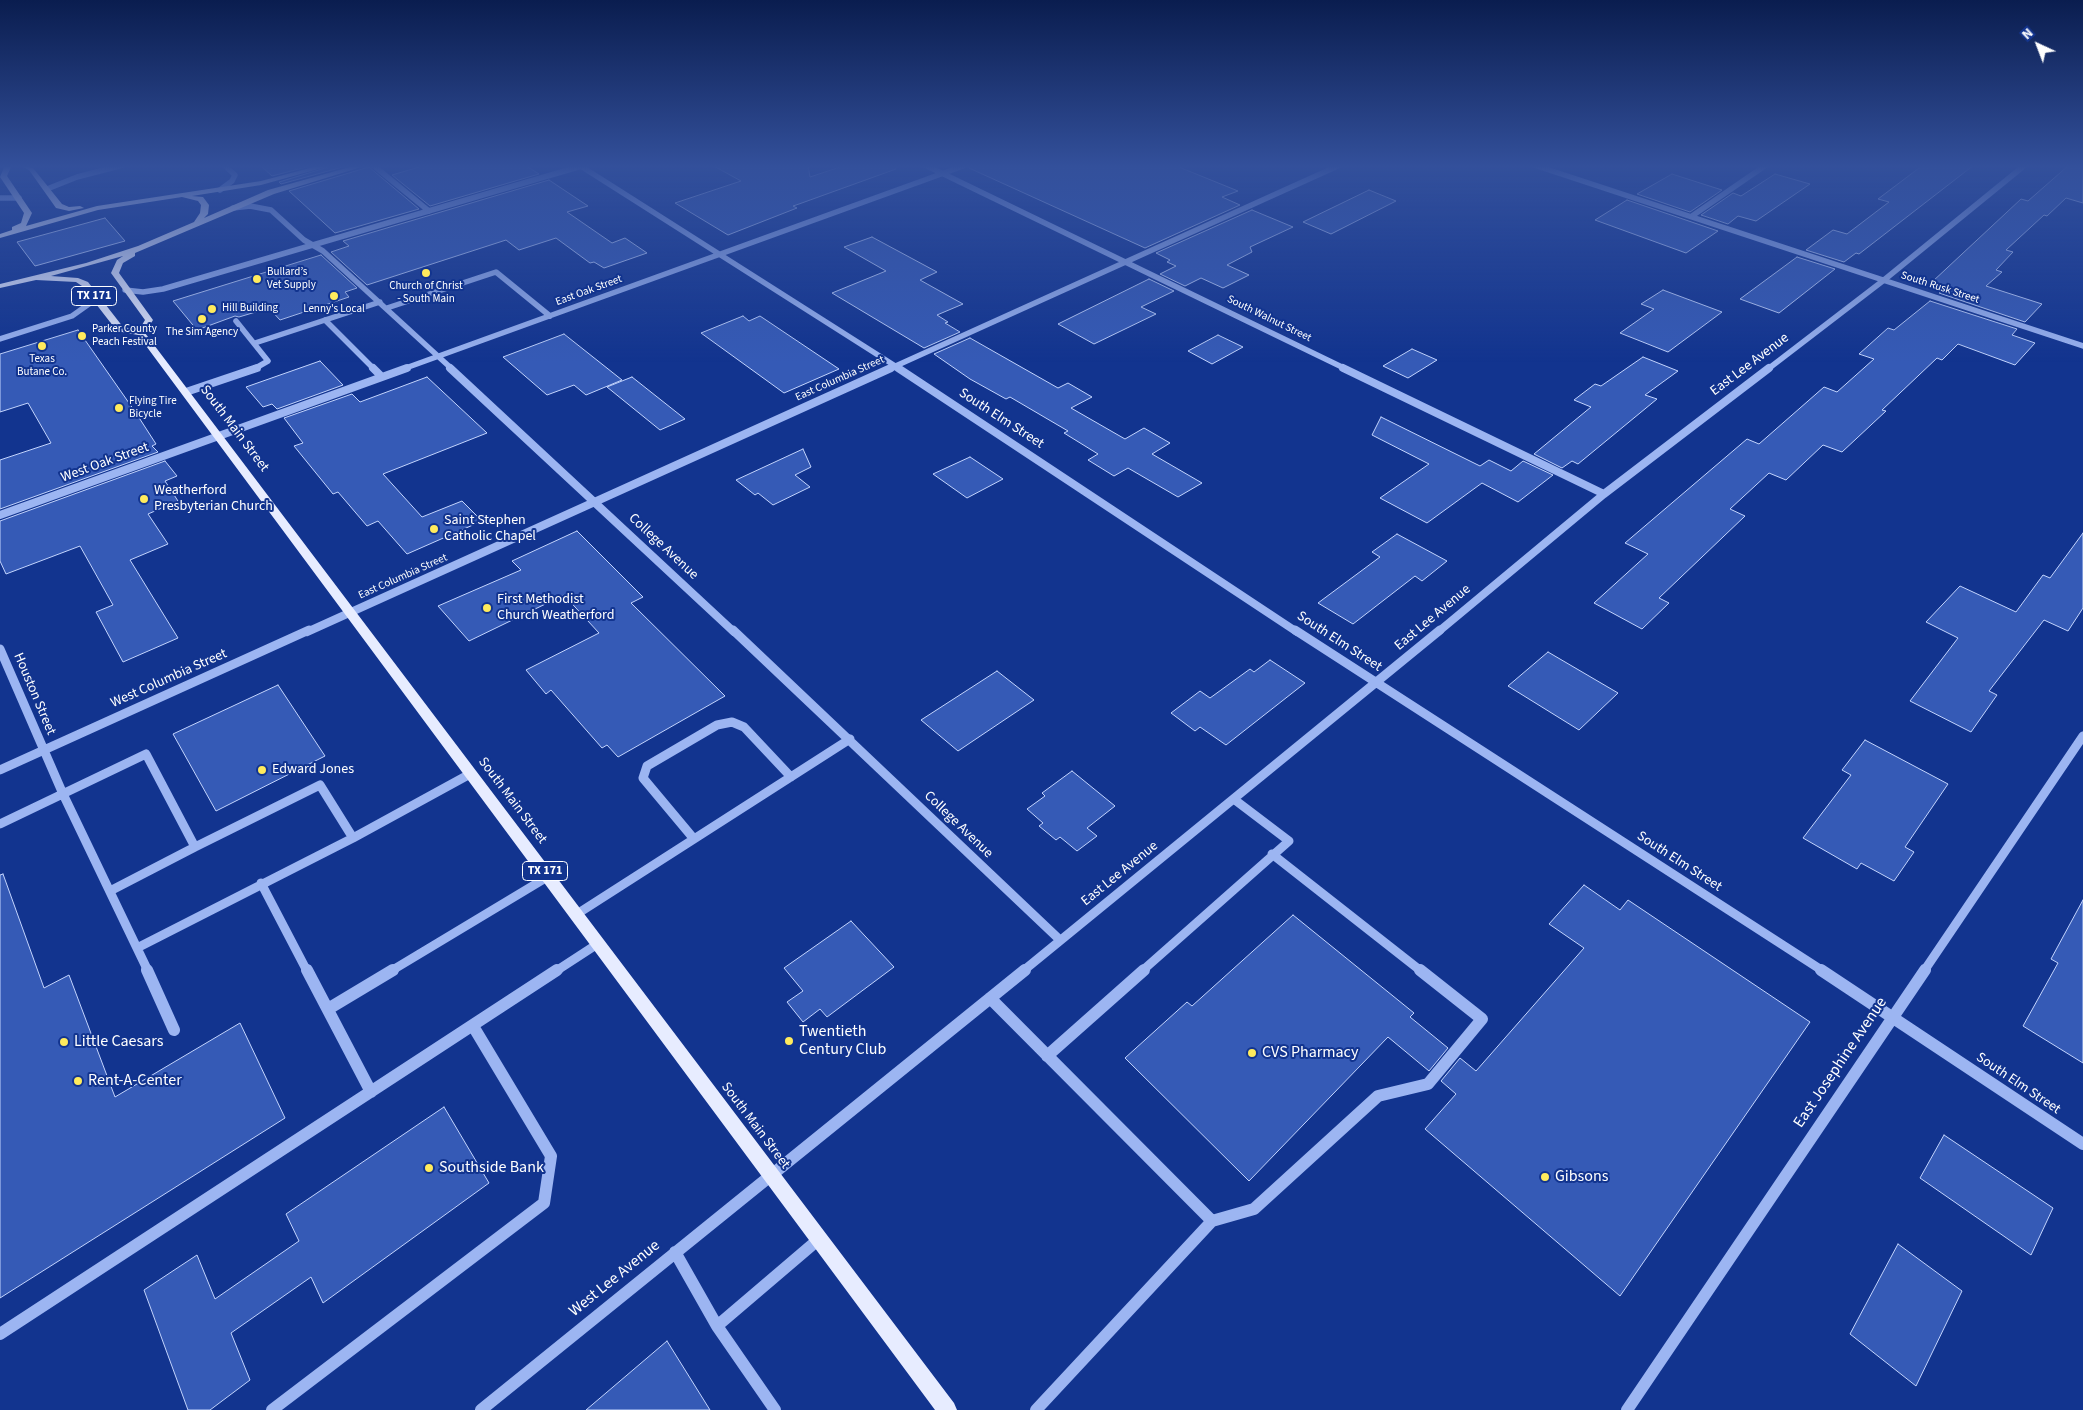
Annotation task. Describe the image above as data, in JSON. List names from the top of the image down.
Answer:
{
  "streets": {
    "main road": ["TX 171", "South Main Street"],
    "street": [
      "South Rusk Street",
      "East Oak Street",
      "South Walnut Street",
      "East Lee Avenue",
      "East Columbia Street",
      "South Elm Street",
      "West Oak Street",
      "College Avenue",
      "West Columbia Street",
      "Houston Street",
      "East Josephine Avenue",
      "West Lee Avenue"
    ]
  },
  "crossings": [
    ["South Rusk Street", "East Lee Avenue"],
    ["East Oak Street", "South Elm Street"],
    ["East Oak Street", "South Main Street"],
    ["East Oak Street", "West Oak Street"],
    ["East Oak Street", "College Avenue"],
    ["TX 171", "South Main Street"],
    ["South Walnut Street", "East Lee Avenue"],
    ["South Walnut Street", "East Columbia Street"],
    ["East Lee Avenue", "South Elm Street"],
    ["East Lee Avenue", "South Main Street"],
    ["East Lee Avenue", "College Avenue"],
    ["East Lee Avenue", "West Lee Avenue"],
    ["East Columbia Street", "South Elm Street"],
    ["East Columbia Street", "South Main Street"],
    ["East Columbia Street", "College Avenue"],
    ["East Columbia Street", "West Columbia Street"],
    ["South Elm Street", "East Josephine Avenue"],
    ["South Main Street", "West Oak Street"],
    ["South Main Street", "West Columbia Street"],
    ["South Main Street", "West Lee Avenue"],
    ["West Columbia Street", "Houston Street"]
  ],
  "places": [
    "Church of Christ - South Main",
    "Bullard’s Vet Supply",
    "Lenny's Local",
    "Hill Building",
    "The Sim Agency",
    "Parker County Peach Festival",
    "Texas Butane Co.",
    "Flying Tire Bicycle",
    "Weatherford Presbyterian Church",
    "Saint Stephen Catholic Chapel",
    "First Methodist Church Weatherford",
    "Edward Jones",
    "Twentieth Century Club",
    "Little Caesars",
    "CVS Pharmacy",
    "Rent-A-Center",
    "Southside Bank",
    "Gibsons"
  ],
  "north": "top left"
}
